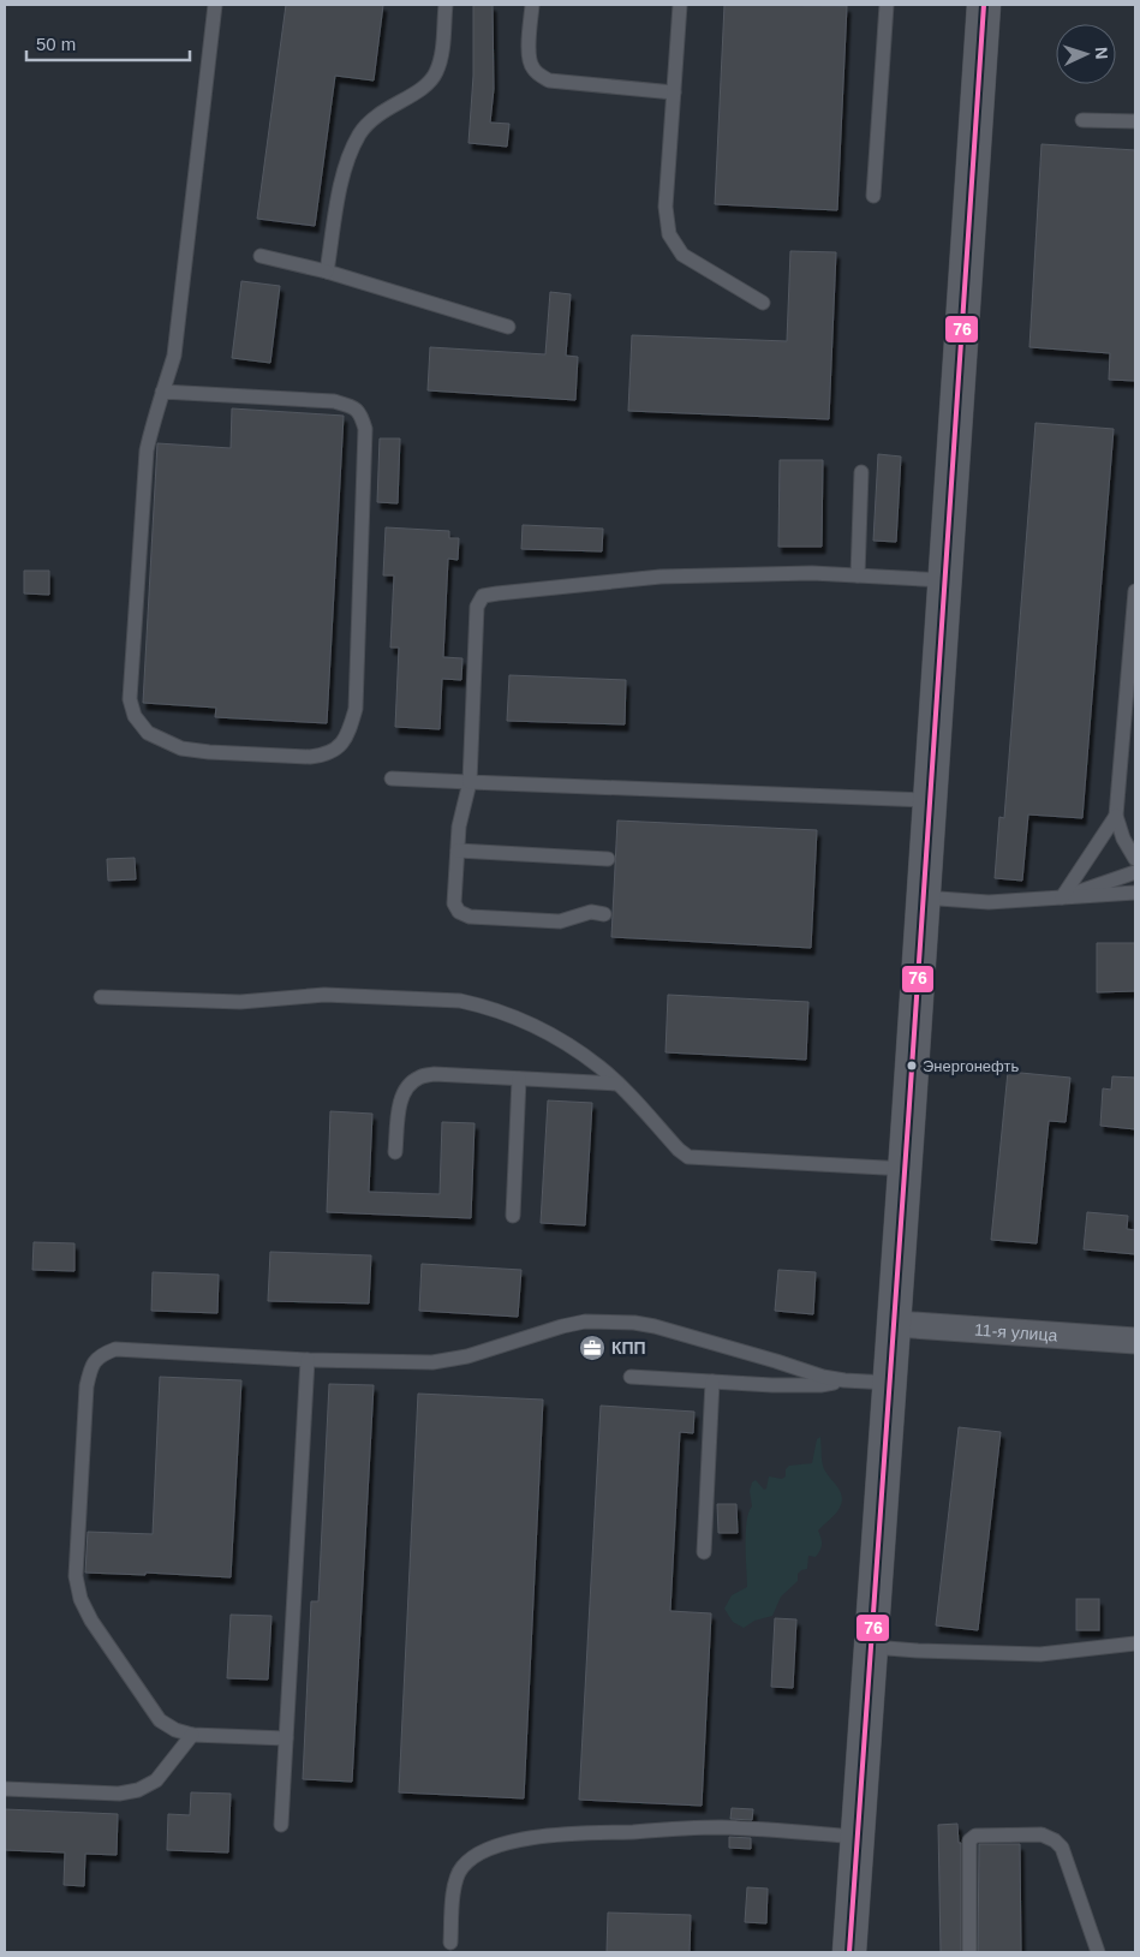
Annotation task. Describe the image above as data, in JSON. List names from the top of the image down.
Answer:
{
  "streets": {
    "street": ["11-я улица"]
  },
  "places": {
    "other": ["Энергонефть"],
    "office": ["КПП"]
  },
  "lines": ["transit line 76"],
  "scale_bar": "50 m",
  "north": "right"
}
